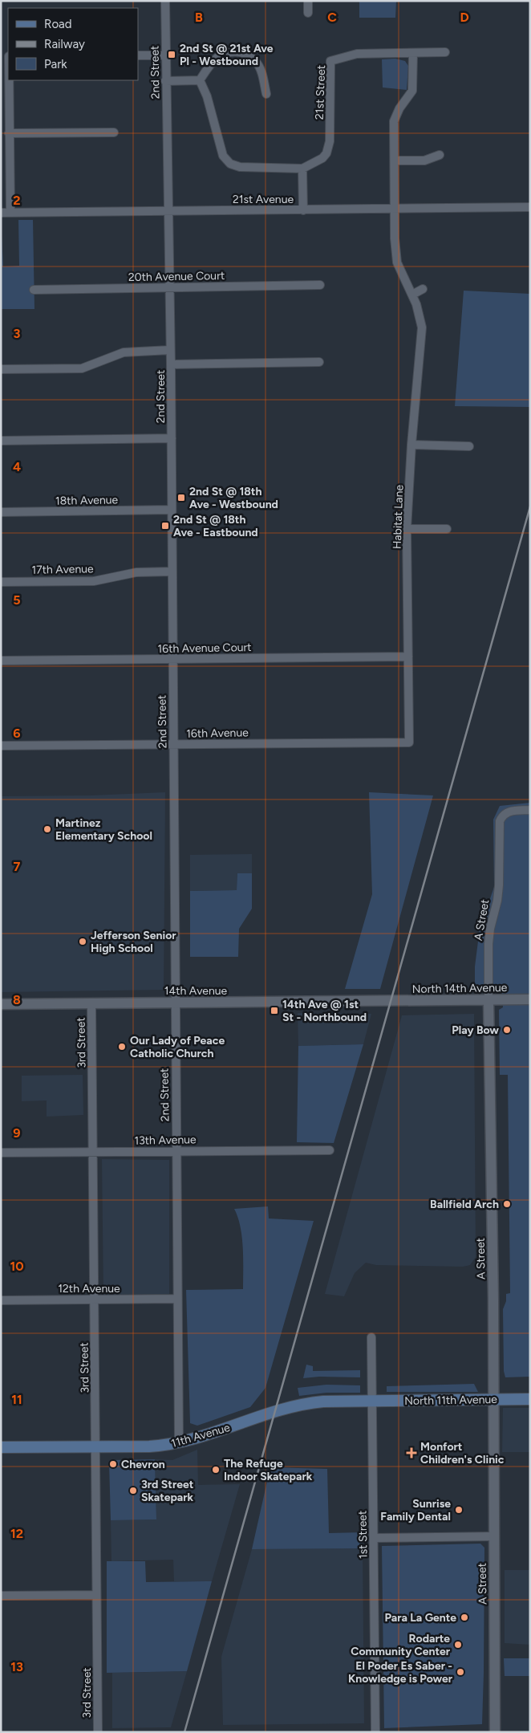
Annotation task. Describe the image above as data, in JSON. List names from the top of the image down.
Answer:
{
  "streets": {
    "main road": ["North 11th Avenue", "11th Avenue"],
    "street": [
      "2nd Street",
      "21st Street",
      "21st Avenue",
      "20th Avenue Court",
      "18th Avenue",
      "Habitat Lane",
      "17th Avenue",
      "16th Avenue Court",
      "16th Avenue",
      "A Street",
      "North 14th Avenue",
      "14th Avenue",
      "3rd Street",
      "13th Avenue",
      "12th Avenue",
      "1st Street"
    ]
  },
  "crossings": [
    ["2nd Street", "21st Avenue"],
    ["2nd Street", "20th Avenue Court"],
    ["2nd Street", "18th Avenue"],
    ["2nd Street", "17th Avenue"],
    ["2nd Street", "16th Avenue Court"],
    ["2nd Street", "16th Avenue"],
    ["2nd Street", "14th Avenue"],
    ["2nd Street", "13th Avenue"],
    ["2nd Street", "12th Avenue"],
    ["2nd Street", "11th Avenue"],
    ["21st Avenue", "Habitat Lane"],
    ["Habitat Lane", "16th Avenue Court"],
    ["Habitat Lane", "16th Avenue"],
    ["A Street", "North 14th Avenue"],
    ["A Street", "North 11th Avenue"],
    ["North 14th Avenue", "14th Avenue"],
    ["14th Avenue", "3rd Street"],
    ["3rd Street", "13th Avenue"],
    ["3rd Street", "12th Avenue"],
    ["3rd Street", "11th Avenue"],
    ["North 11th Avenue", "11th Avenue"],
    ["North 11th Avenue", "1st Street"],
    ["11th Avenue", "1st Street"]
  ],
  "places": {
    "transit": [
      "2nd St @ 21st Ave Pl - Westbound",
      "2nd St @ 18th Ave - Westbound",
      "2nd St @ 18th Ave - Eastbound",
      "14th Ave @ 1st St - Northbound"
    ],
    "other": [
      "Martinez Elementary School",
      "Jefferson Senior High School",
      "Play Bow",
      "Our Lady of Peace Catholic Church",
      "Ballfield Arch",
      "Chevron",
      "The Refuge Indoor Skatepark",
      "3rd Street Skatepark",
      "Sunrise Family Dental",
      "Para La Gente",
      "Rodarte Community Center",
      "El Poder Es Saber - Knowledge is Power"
    ],
    "health": ["Monfort Children's Clinic"]
  },
  "legend": ["Road", "Railway", "Park"],
  "grid": {
    "columns": ["B", "C", "D"],
    "rows": [
      "2",
      "3",
      "4",
      "5",
      "6",
      "7",
      "8",
      "9",
      "10",
      "11",
      "12",
      "13"
    ]
  }
}
